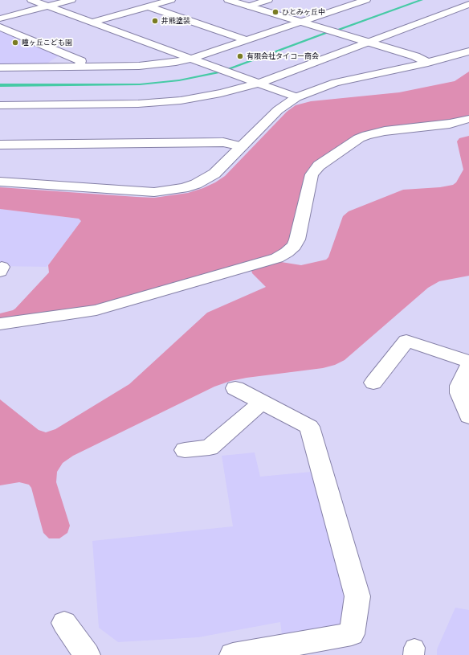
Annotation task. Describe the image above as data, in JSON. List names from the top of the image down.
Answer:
{
  "places": [
    "ひとみヶ丘中",
    "井熊塗装",
    "瞳ヶ丘こども園",
    "有限会社タイコー商会"
  ]
}
